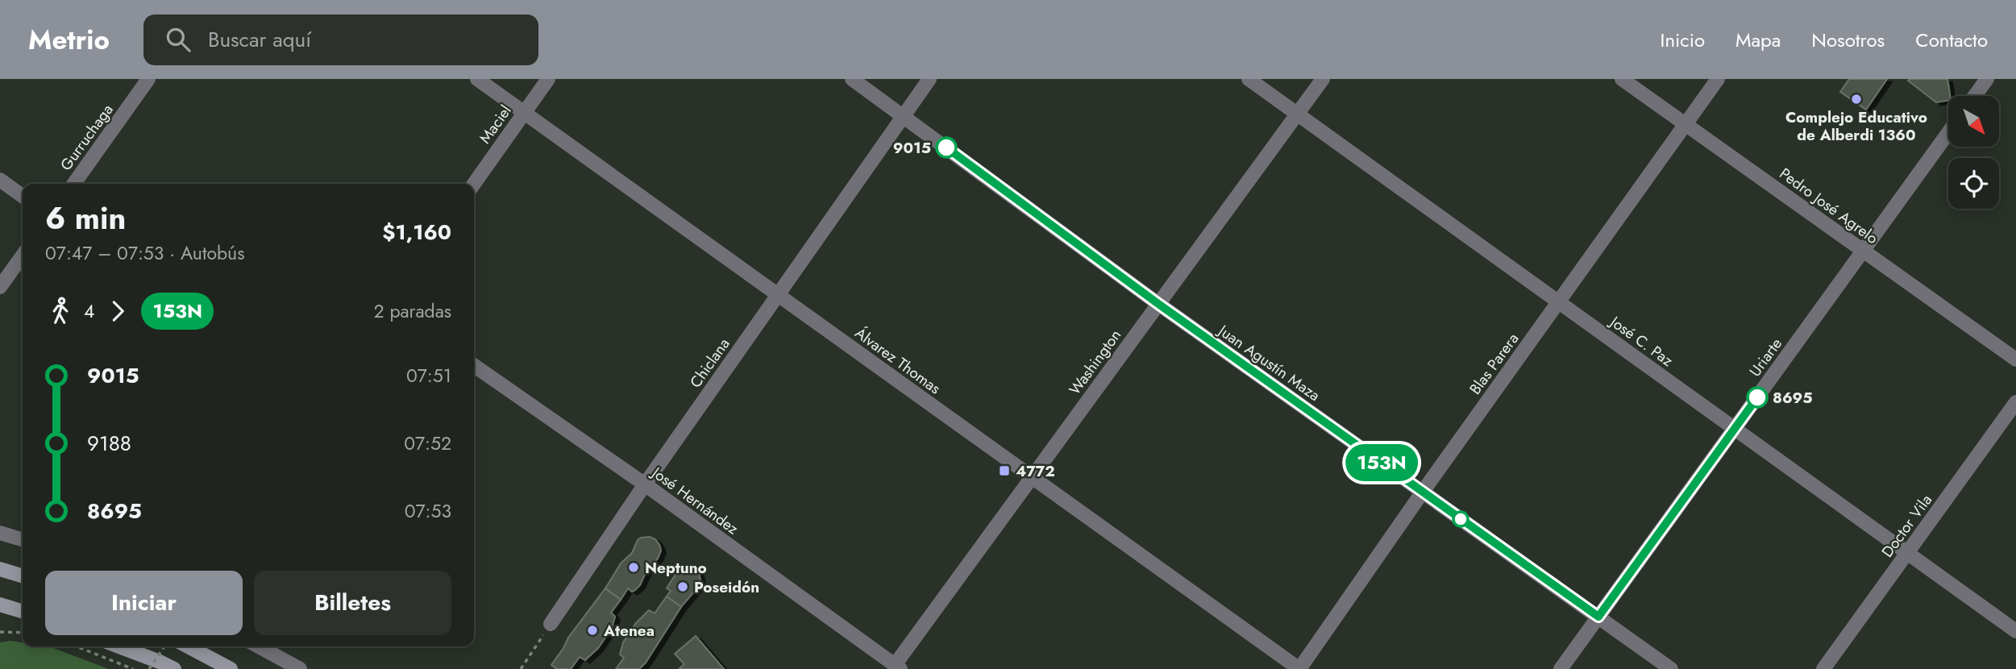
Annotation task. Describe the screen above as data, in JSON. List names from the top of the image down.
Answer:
{
  "streets": {
    "street": [
      "Maciel",
      "Gurruchaga",
      "Pedro José Agrelo",
      "José C. Paz",
      "Uriarte",
      "Álvarez Thomas",
      "Washington",
      "Chiclana",
      "Juan Agustín Maza",
      "Blas Parera",
      "José Hernández",
      "Doctor Vila"
    ]
  },
  "crossings": [
    ["Maciel", "Álvarez Thomas"],
    ["Pedro José Agrelo", "Uriarte"],
    ["Pedro José Agrelo", "Blas Parera"],
    ["José C. Paz", "Uriarte"],
    ["José C. Paz", "Washington"],
    ["José C. Paz", "Blas Parera"],
    ["José C. Paz", "Doctor Vila"],
    ["Uriarte", "Juan Agustín Maza"],
    ["Álvarez Thomas", "Washington"],
    ["Álvarez Thomas", "Chiclana"],
    ["Álvarez Thomas", "Blas Parera"],
    ["Washington", "Juan Agustín Maza"],
    ["Washington", "José Hernández"],
    ["Chiclana", "Juan Agustín Maza"],
    ["Chiclana", "José Hernández"],
    ["Juan Agustín Maza", "Blas Parera"]
  ],
  "places": {
    "other": [
      "Complejo Educativo de Alberdi 1360",
      "9015",
      "8695",
      "Neptuno",
      "Poseidón",
      "Atenea"
    ],
    "transit": ["4772"]
  },
  "lines": ["bus line 153N"],
  "north": "bottom right",
  "page": {
    "header": "Metrio",
    "search": "Buscar aquí",
    "nav": [
      "Inicio",
      "Mapa",
      "Nosotros",
      "Contacto"
    ],
    "on_map": "153N",
    "heading": ["6 min", "07:47 – 07:53 · Autobús", "$1,160"],
    "legs": ["4", "153N", "2 paradas"],
    "list": [
      {
        "name": "9015",
        "value": "07:51"
      },
      {
        "name": "9188",
        "value": "07:52"
      },
      {
        "name": "8695",
        "value": "07:53"
      }
    ],
    "buttons": ["Iniciar", "Billetes"]
  }
}
